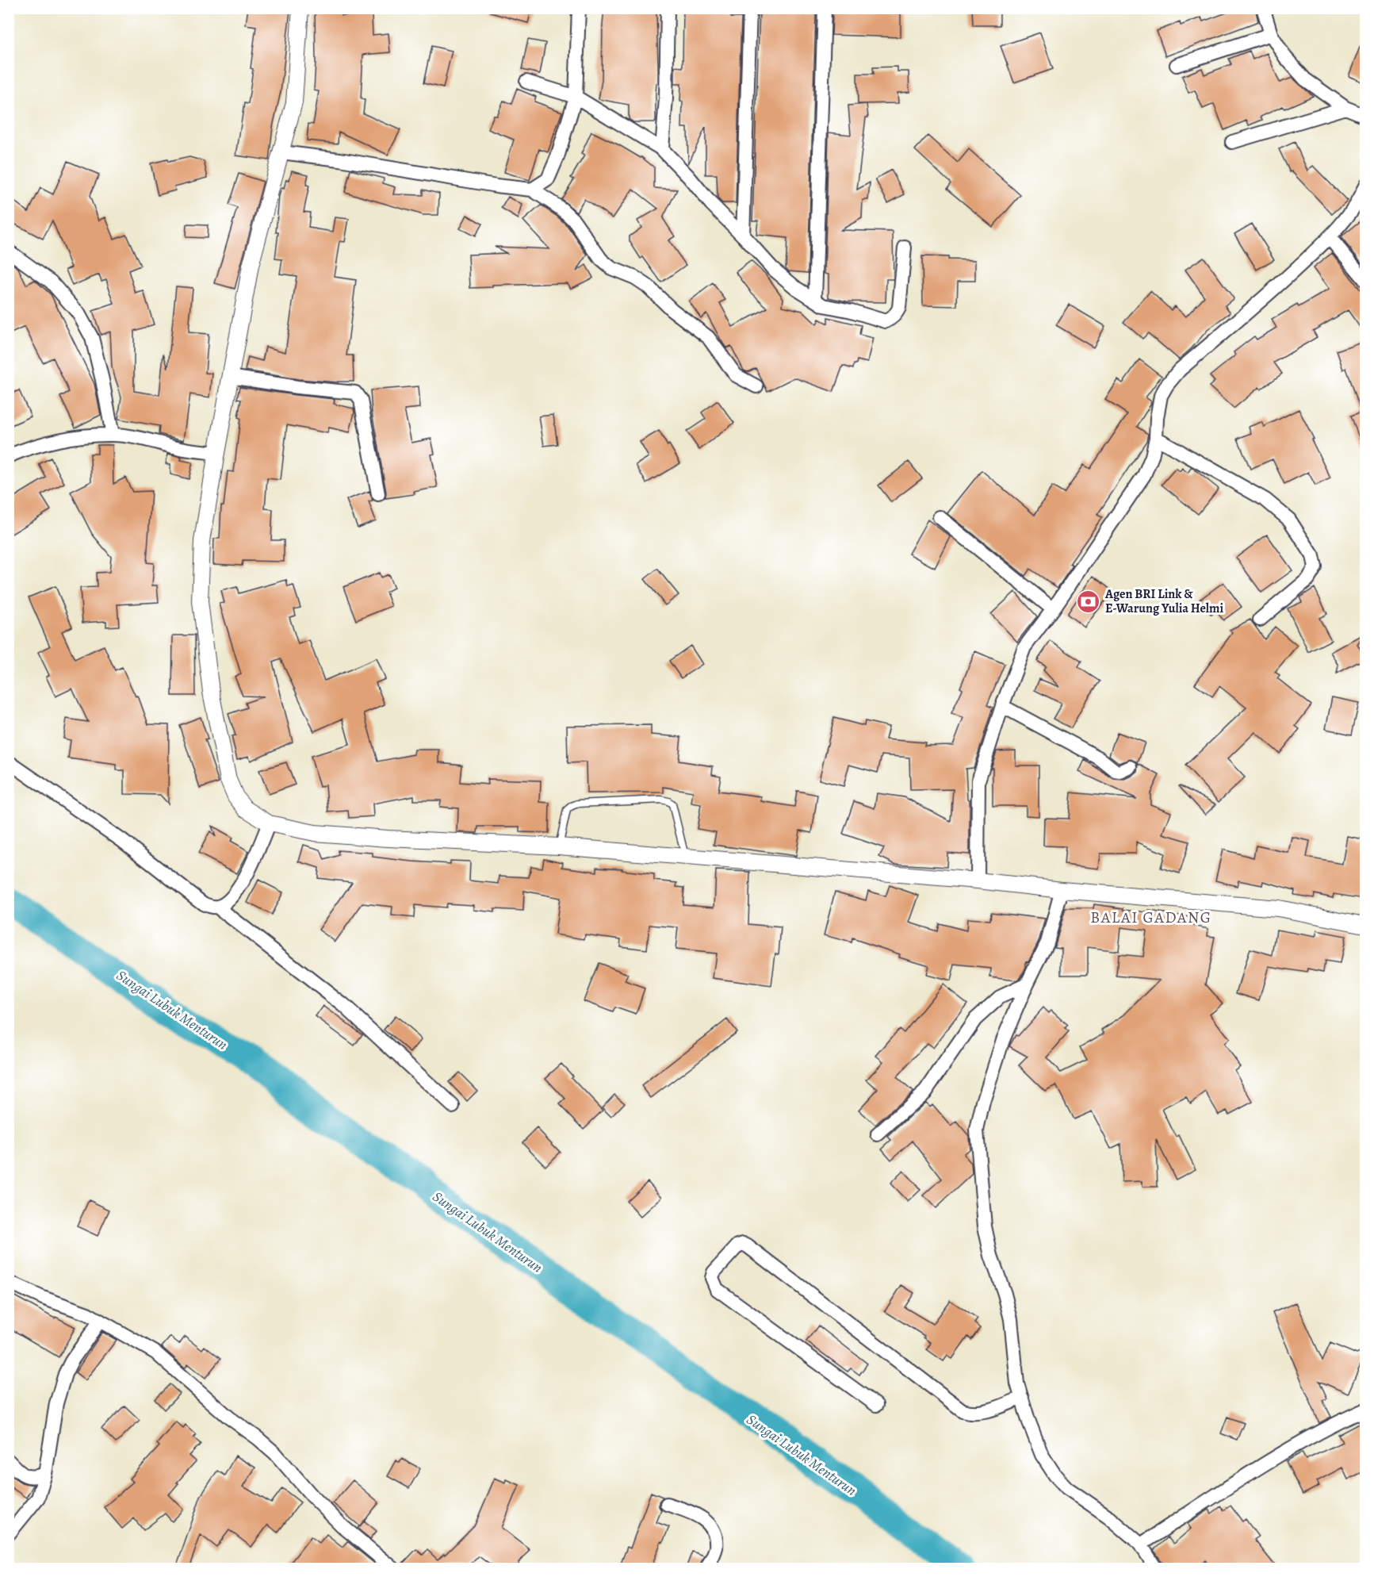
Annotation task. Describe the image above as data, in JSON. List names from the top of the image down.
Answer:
{
  "districts": ["BALAI GADANG"],
  "water": ["Sungai Lubuk Menturun"],
  "places": {
    "bank": ["Agen BRI Link & E-Warung Yulia Helmi"]
  }
}
